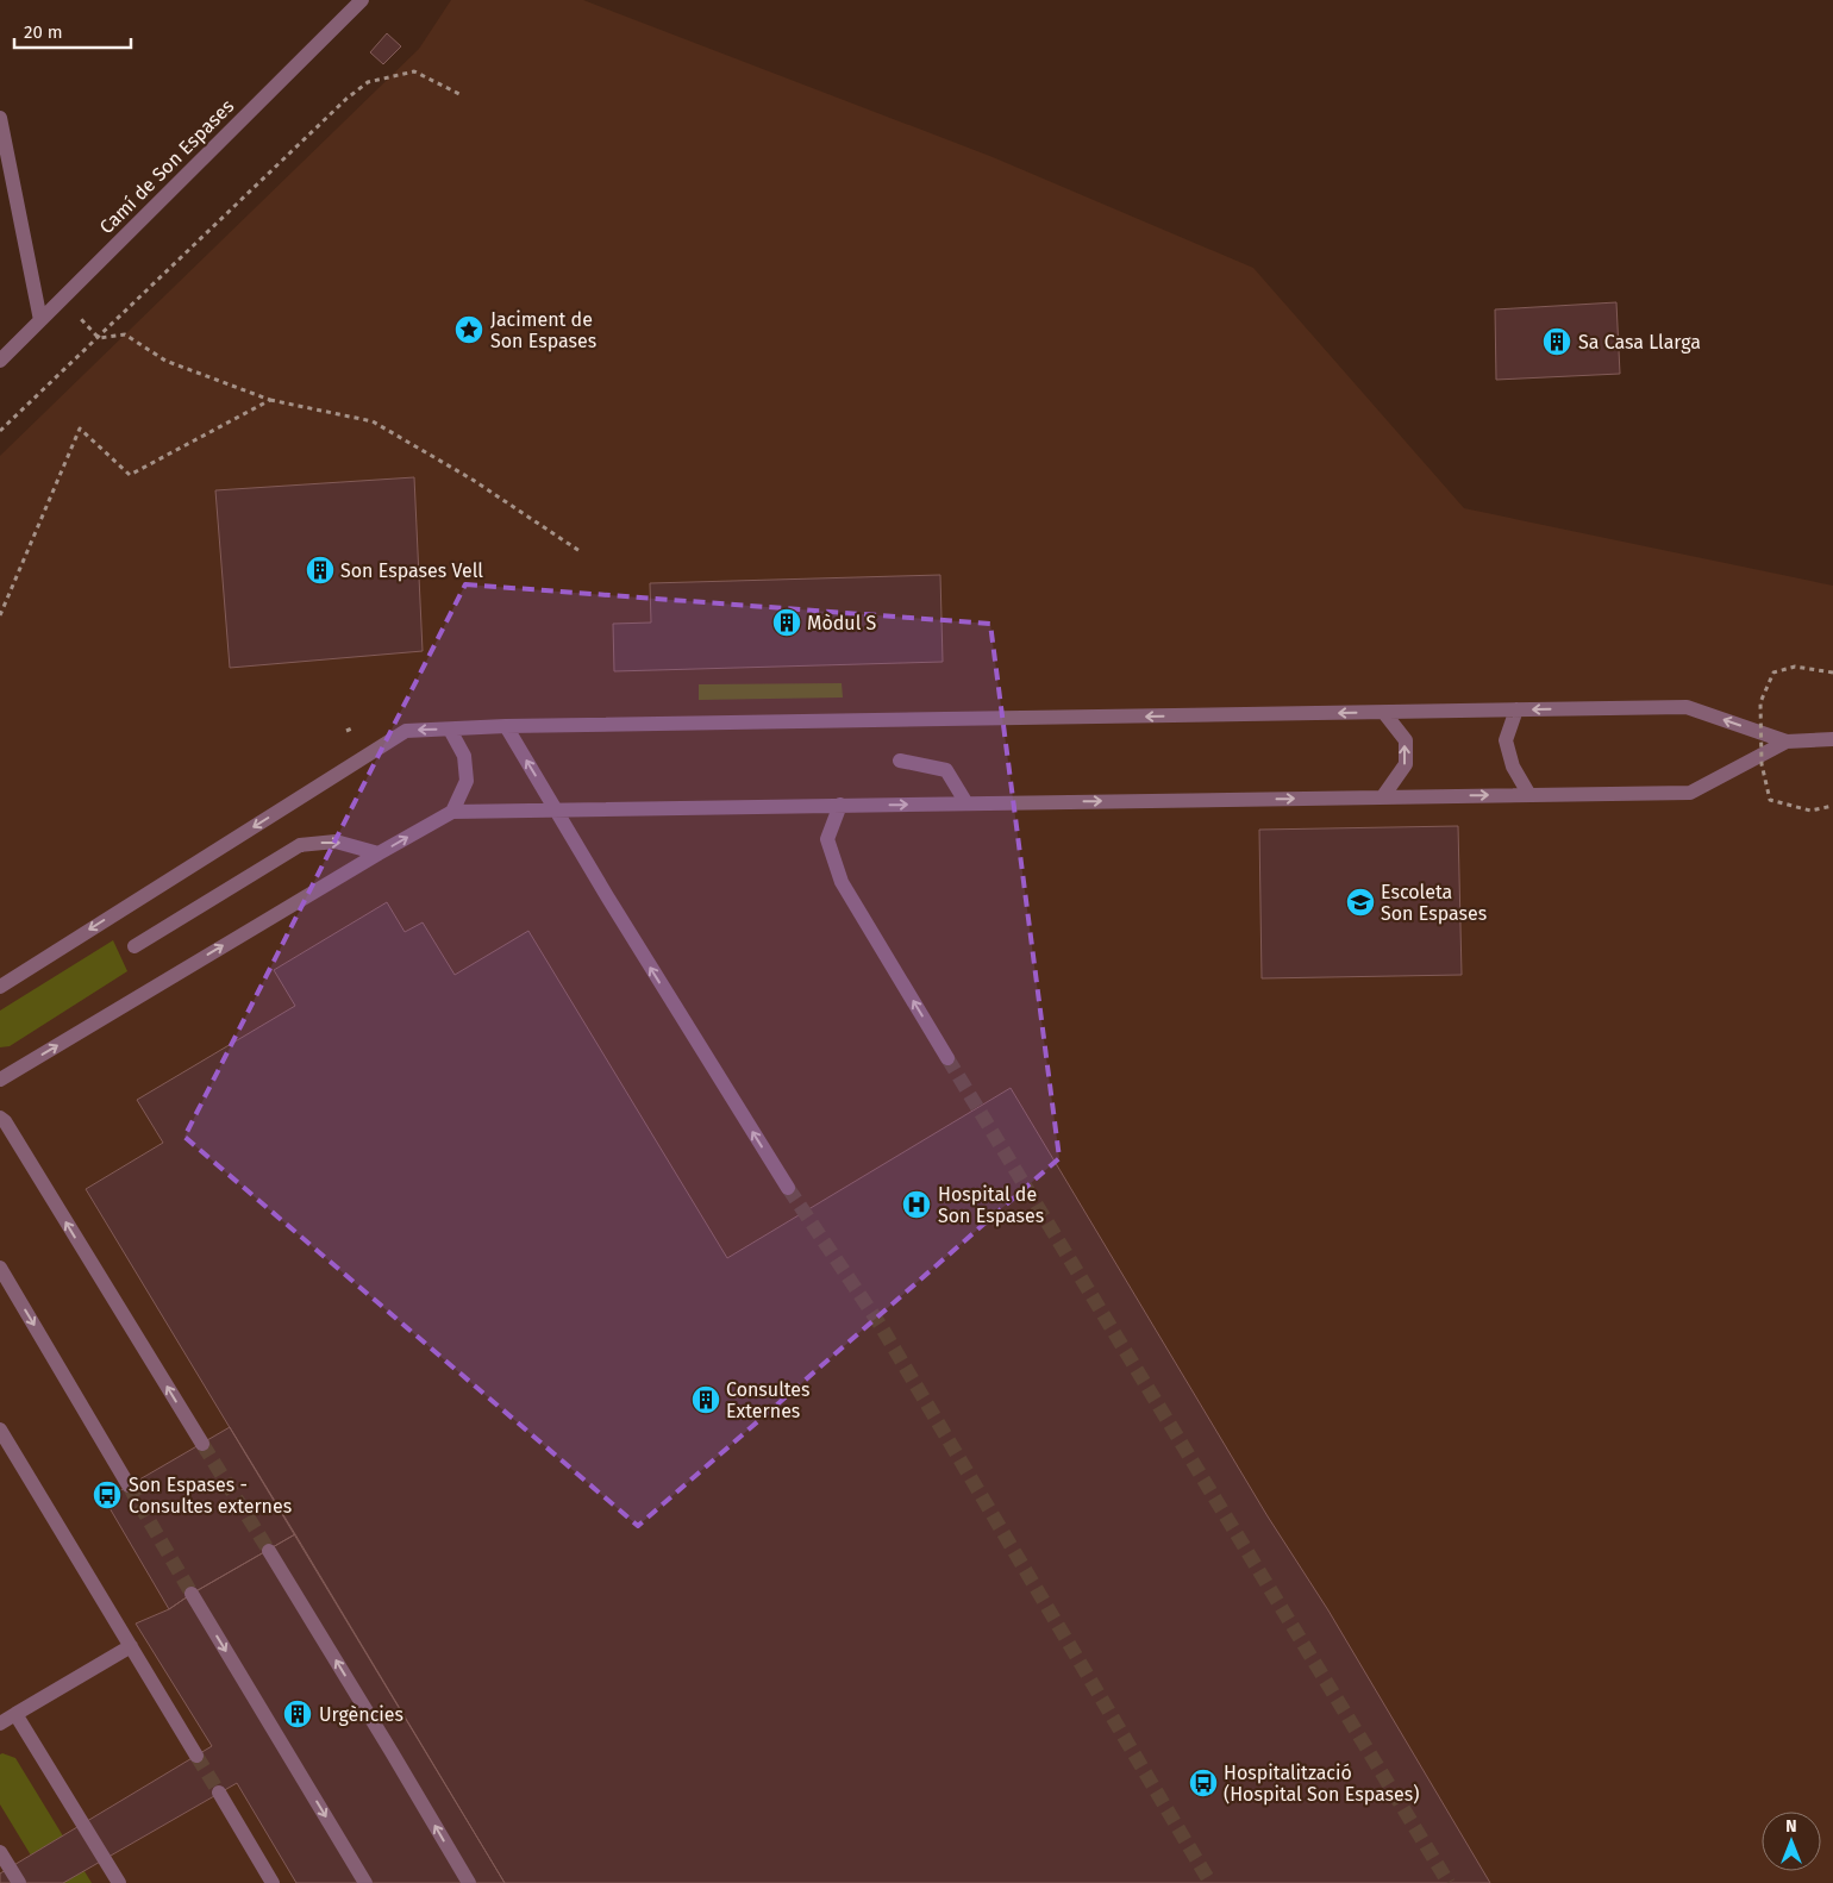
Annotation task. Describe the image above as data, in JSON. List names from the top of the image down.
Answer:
{
  "streets": {
    "street": ["Camí de Son Espases"]
  },
  "places": {
    "place": ["Jaciment de Son Espases"],
    "building": [
      "Sa Casa Llarga",
      "Son Espases Vell",
      "Mòdul S",
      "Consultes Externes",
      "Urgències"
    ],
    "school or university": ["Escoleta Son Espases"],
    "hospital": ["Hospital de Son Espases"],
    "bus stop": ["Son Espases - Consultes externes", "Hospitalització (Hospital Son Espases)"]
  },
  "scale_bar": "20 m",
  "north": "top"
}
